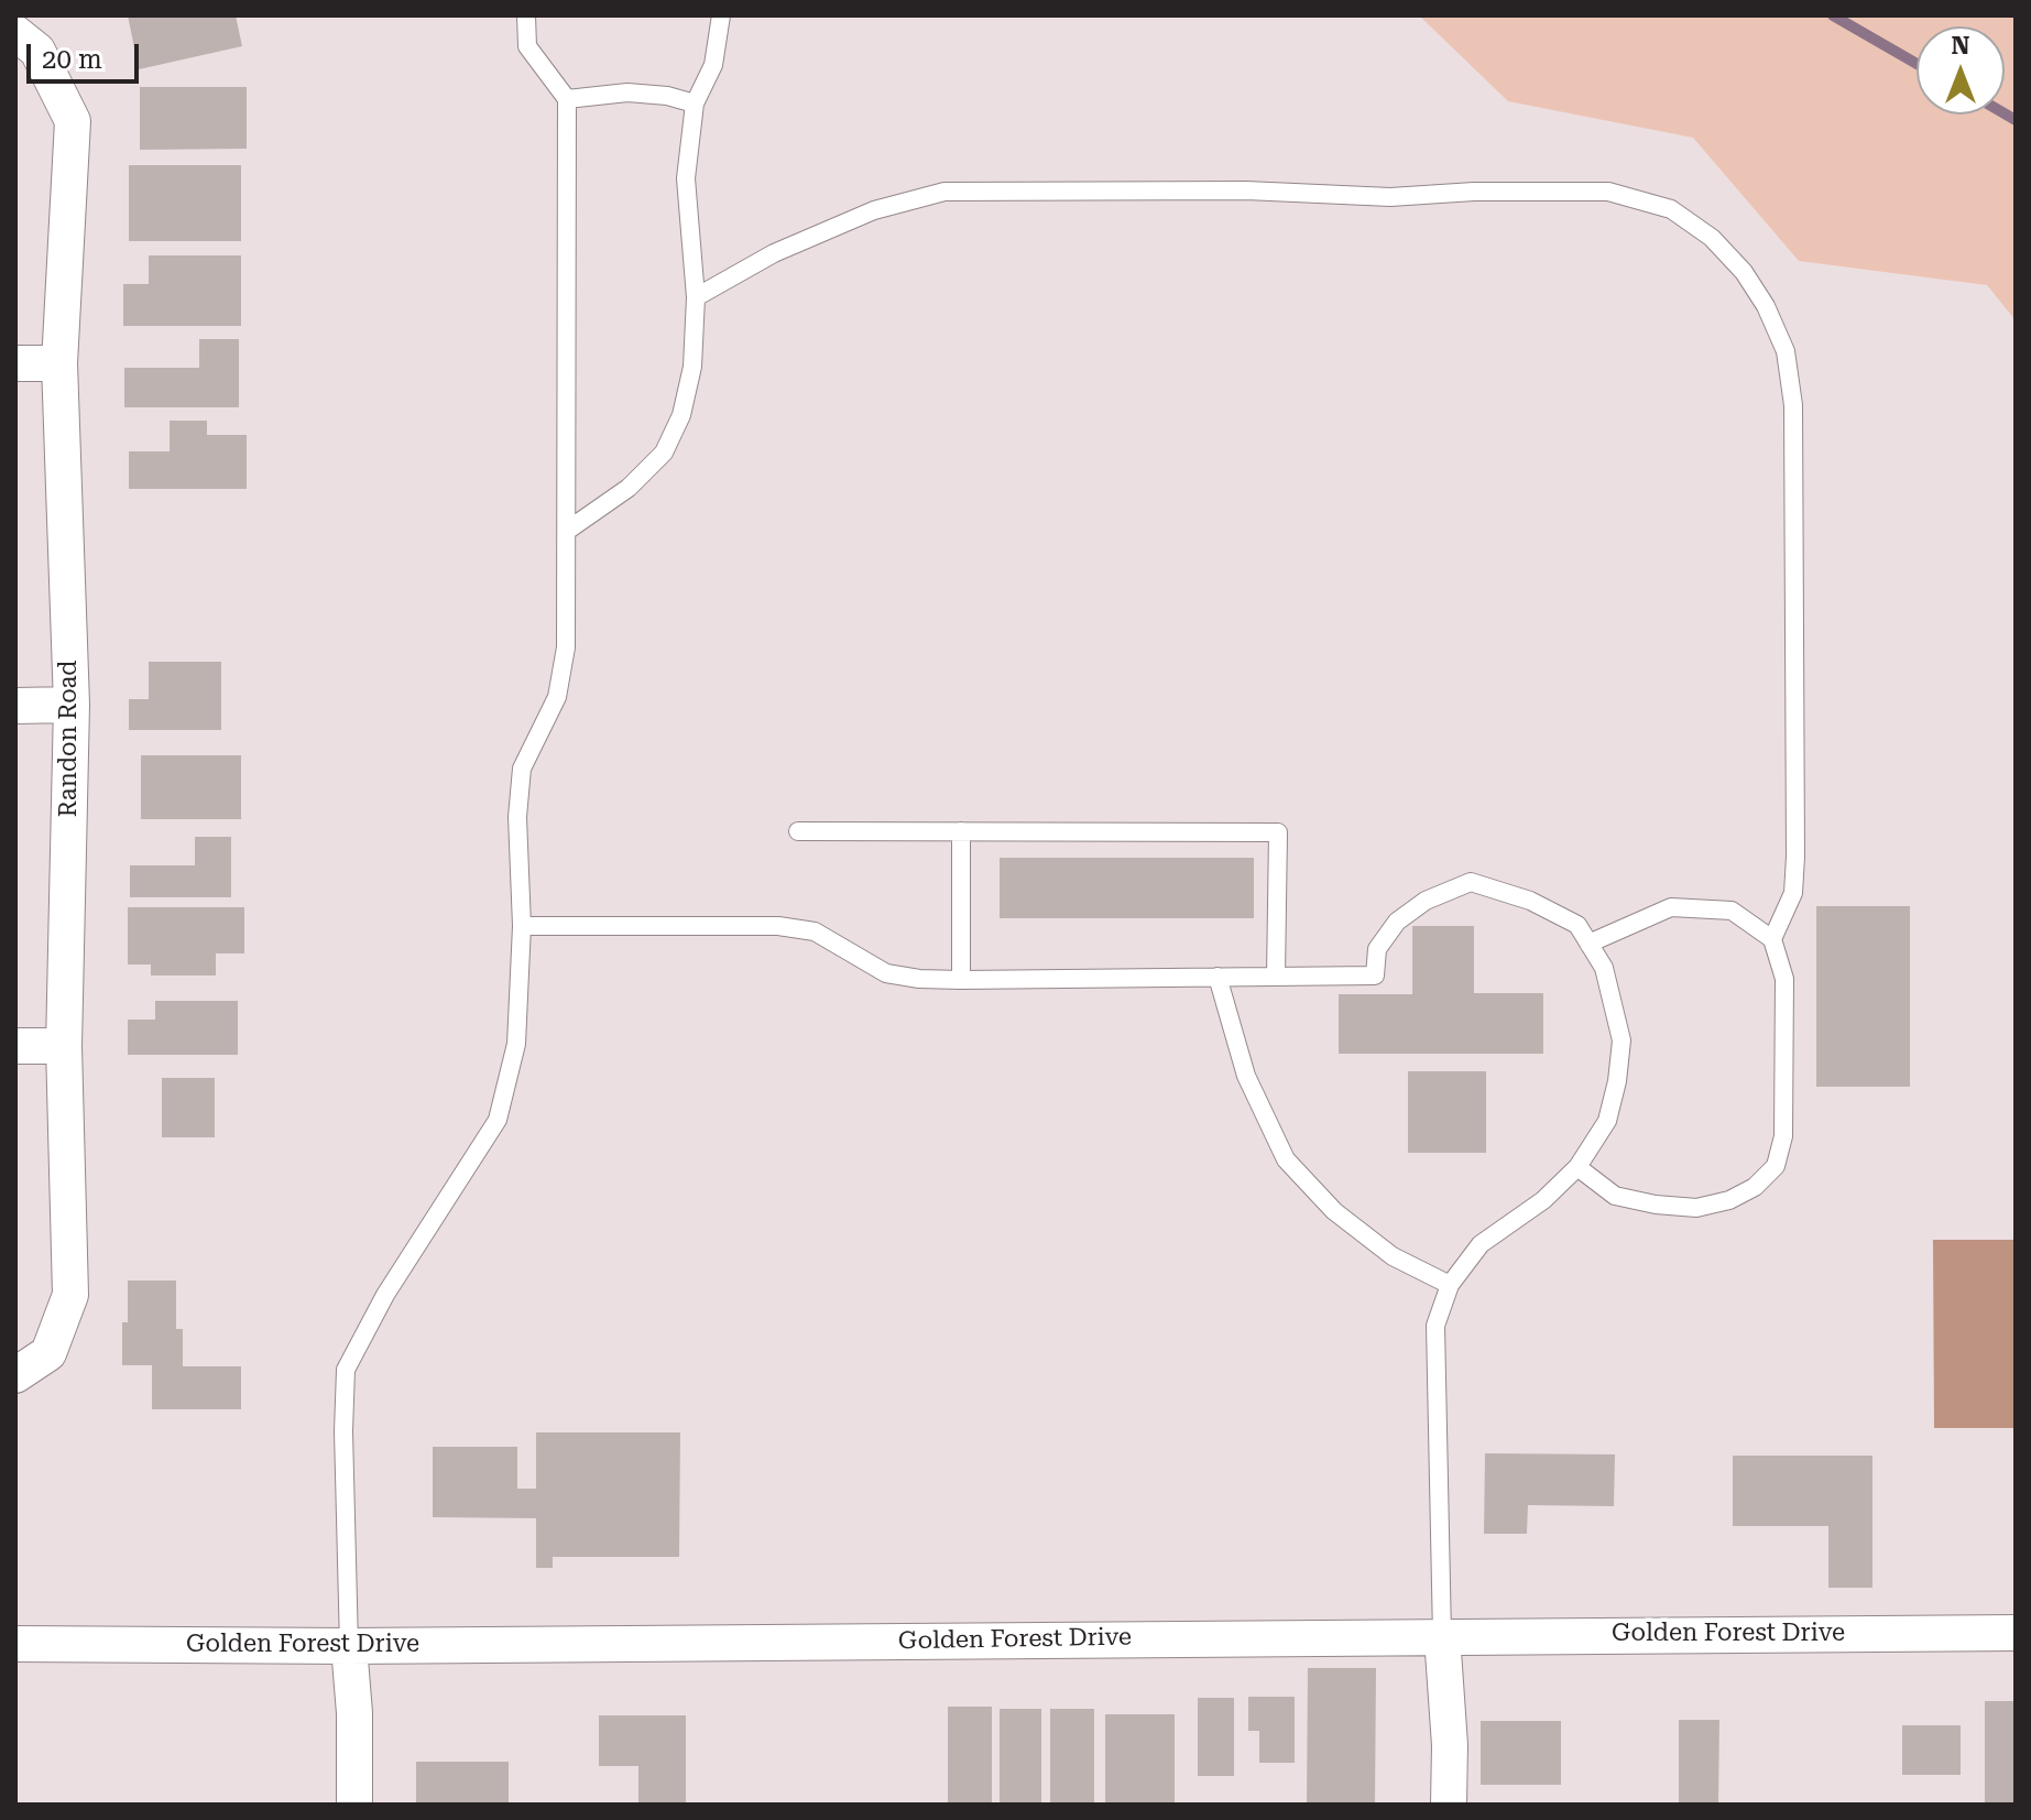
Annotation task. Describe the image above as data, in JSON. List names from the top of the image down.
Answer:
{
  "streets": {
    "street": ["Randon Road", "Golden Forest Drive"]
  },
  "scale_bar": "20 m",
  "north": "top"
}
